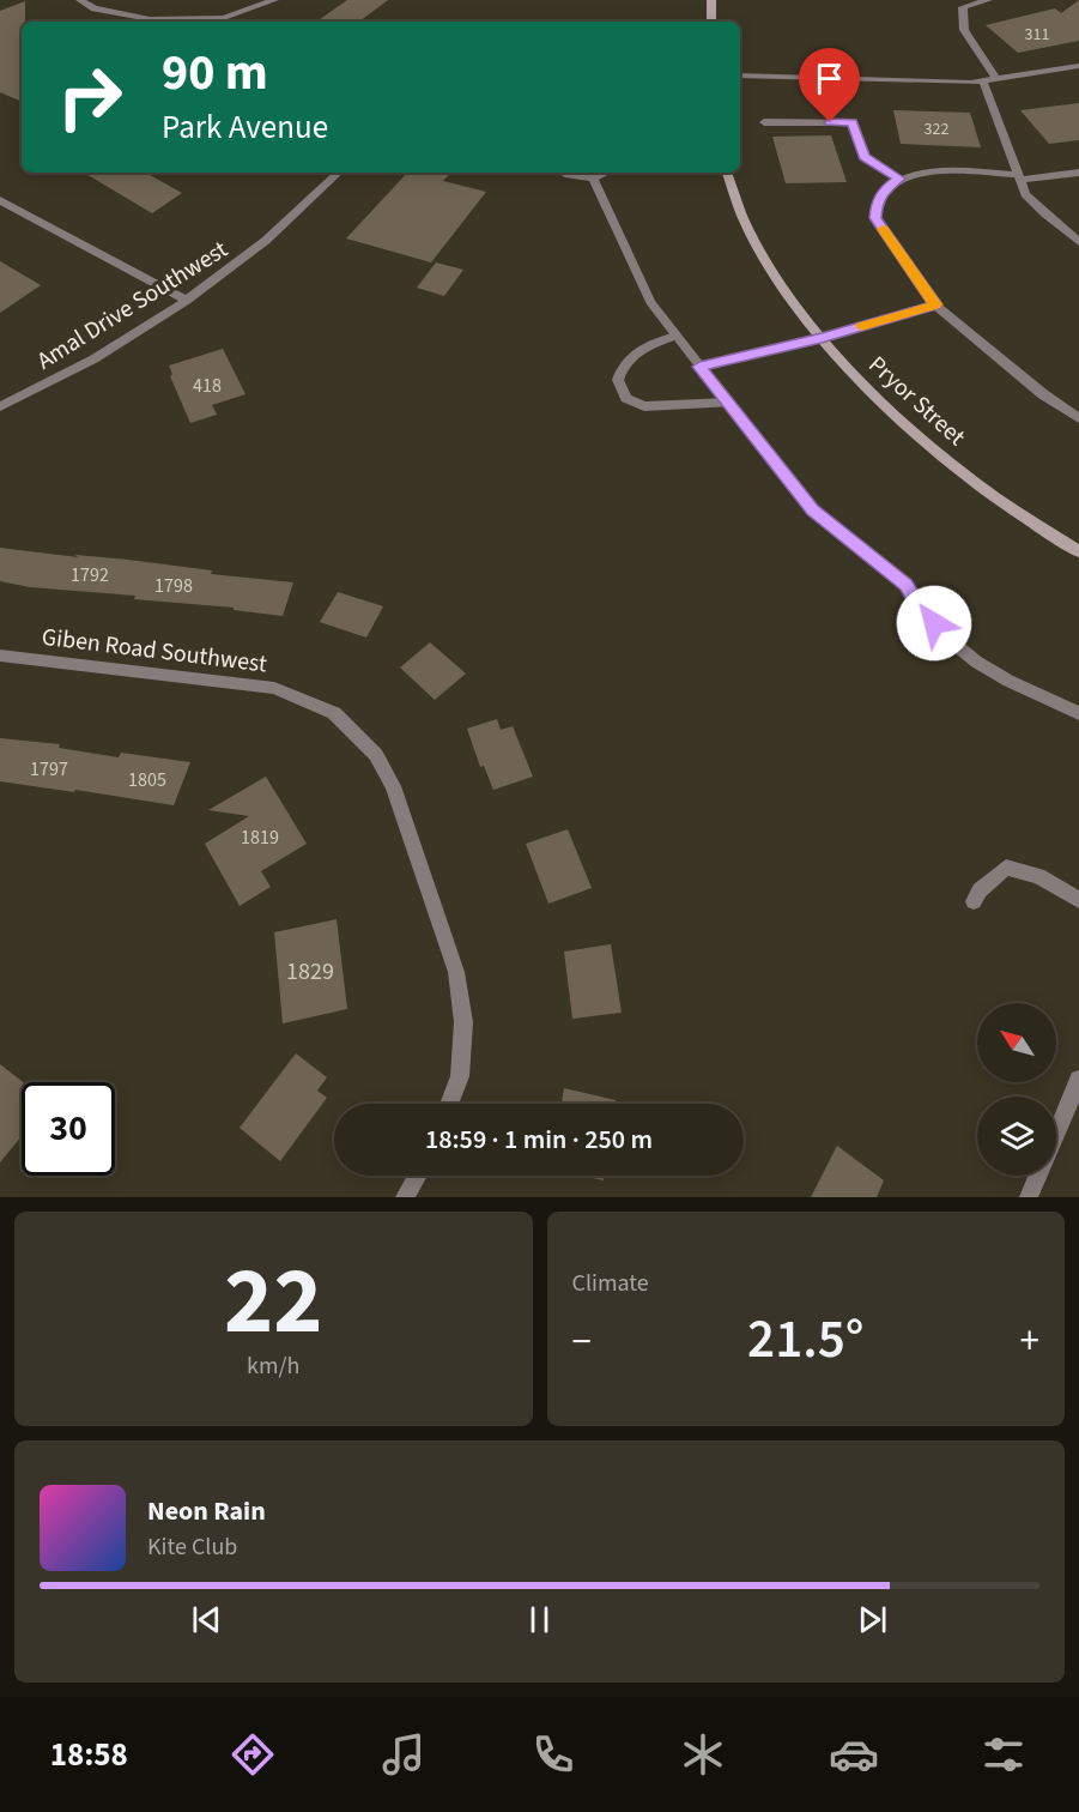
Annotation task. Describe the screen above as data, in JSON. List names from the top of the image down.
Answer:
{
  "streets": {
    "main road": ["Pryor Street"],
    "street": ["Amal Drive Southwest", "Giben Road Southwest"]
  },
  "house_numbers": [
    "311",
    "322",
    "418",
    "1792",
    "1798",
    "1797",
    "1805",
    "1819",
    "1829"
  ],
  "north": "top left",
  "page": {
    "turn": ["90 m", "Park Avenue"],
    "limit": "30",
    "trip": "18:59 · 1 min · 250 m",
    "tile": [
      ["22", "km/h"],
      "Climate"
    ],
    "heat": ["−", "21.5°", "+"],
    "song": ["Neon Rain", "Kite Club"],
    "tabs": "18:58"
  }
}
